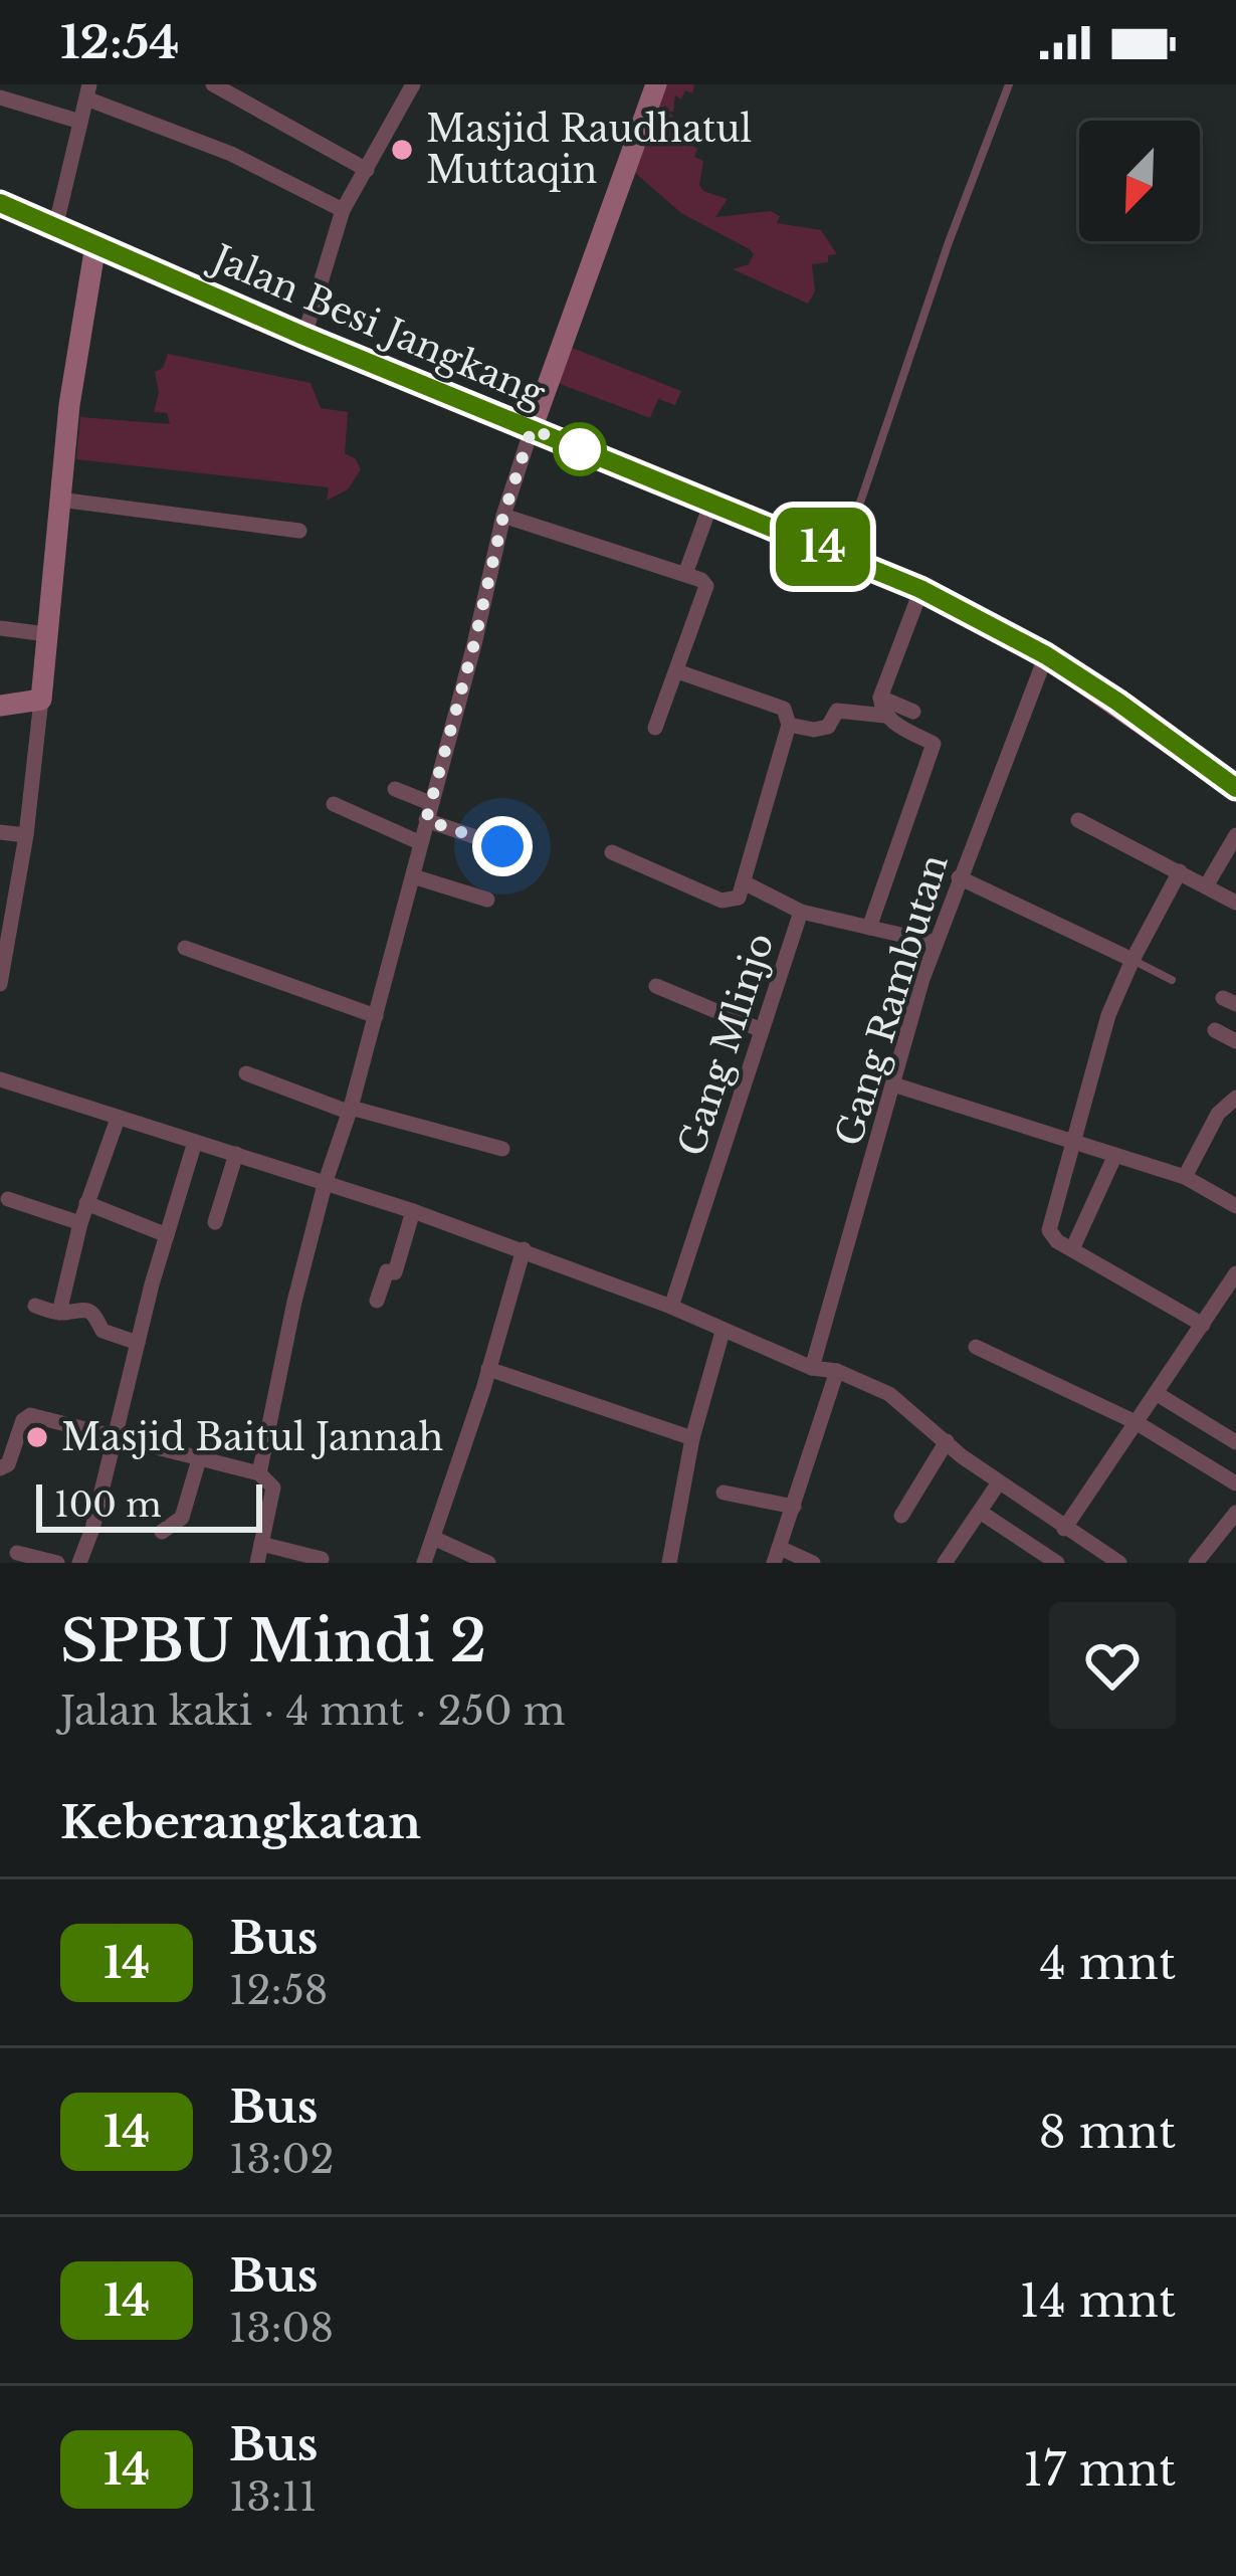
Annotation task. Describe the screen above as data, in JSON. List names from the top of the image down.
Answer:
{
  "streets": {
    "main road": ["Jalan Besi Jangkang"],
    "street": ["Gang Rambutan", "Gang Mlinjo"]
  },
  "crossings": [
    ["Jalan Besi Jangkang", "Gang Rambutan"]
  ],
  "places": ["Masjid Raudhatul Muttaqin", "Masjid Baitul Jannah"],
  "lines": ["bus line 14"],
  "scale_bar": "100 m",
  "north": "bottom left",
  "page": {
    "status": "12:54",
    "on_map": "14",
    "scale": "100 m",
    "heading": [
      ["SPBU Mindi 2", "Jalan kaki · 4 mnt · 250 m"],
      "Keberangkatan"
    ],
    "list": [
      {
        "mark": "14",
        "name": "Bus",
        "note": "12:58",
        "value": "4 mnt"
      },
      {
        "mark": "14",
        "name": "Bus",
        "note": "13:02",
        "value": "8 mnt"
      },
      {
        "mark": "14",
        "name": "Bus",
        "note": "13:08",
        "value": "14 mnt"
      },
      {
        "mark": "14",
        "name": "Bus",
        "note": "13:11",
        "value": "17 mnt"
      }
    ]
  }
}
